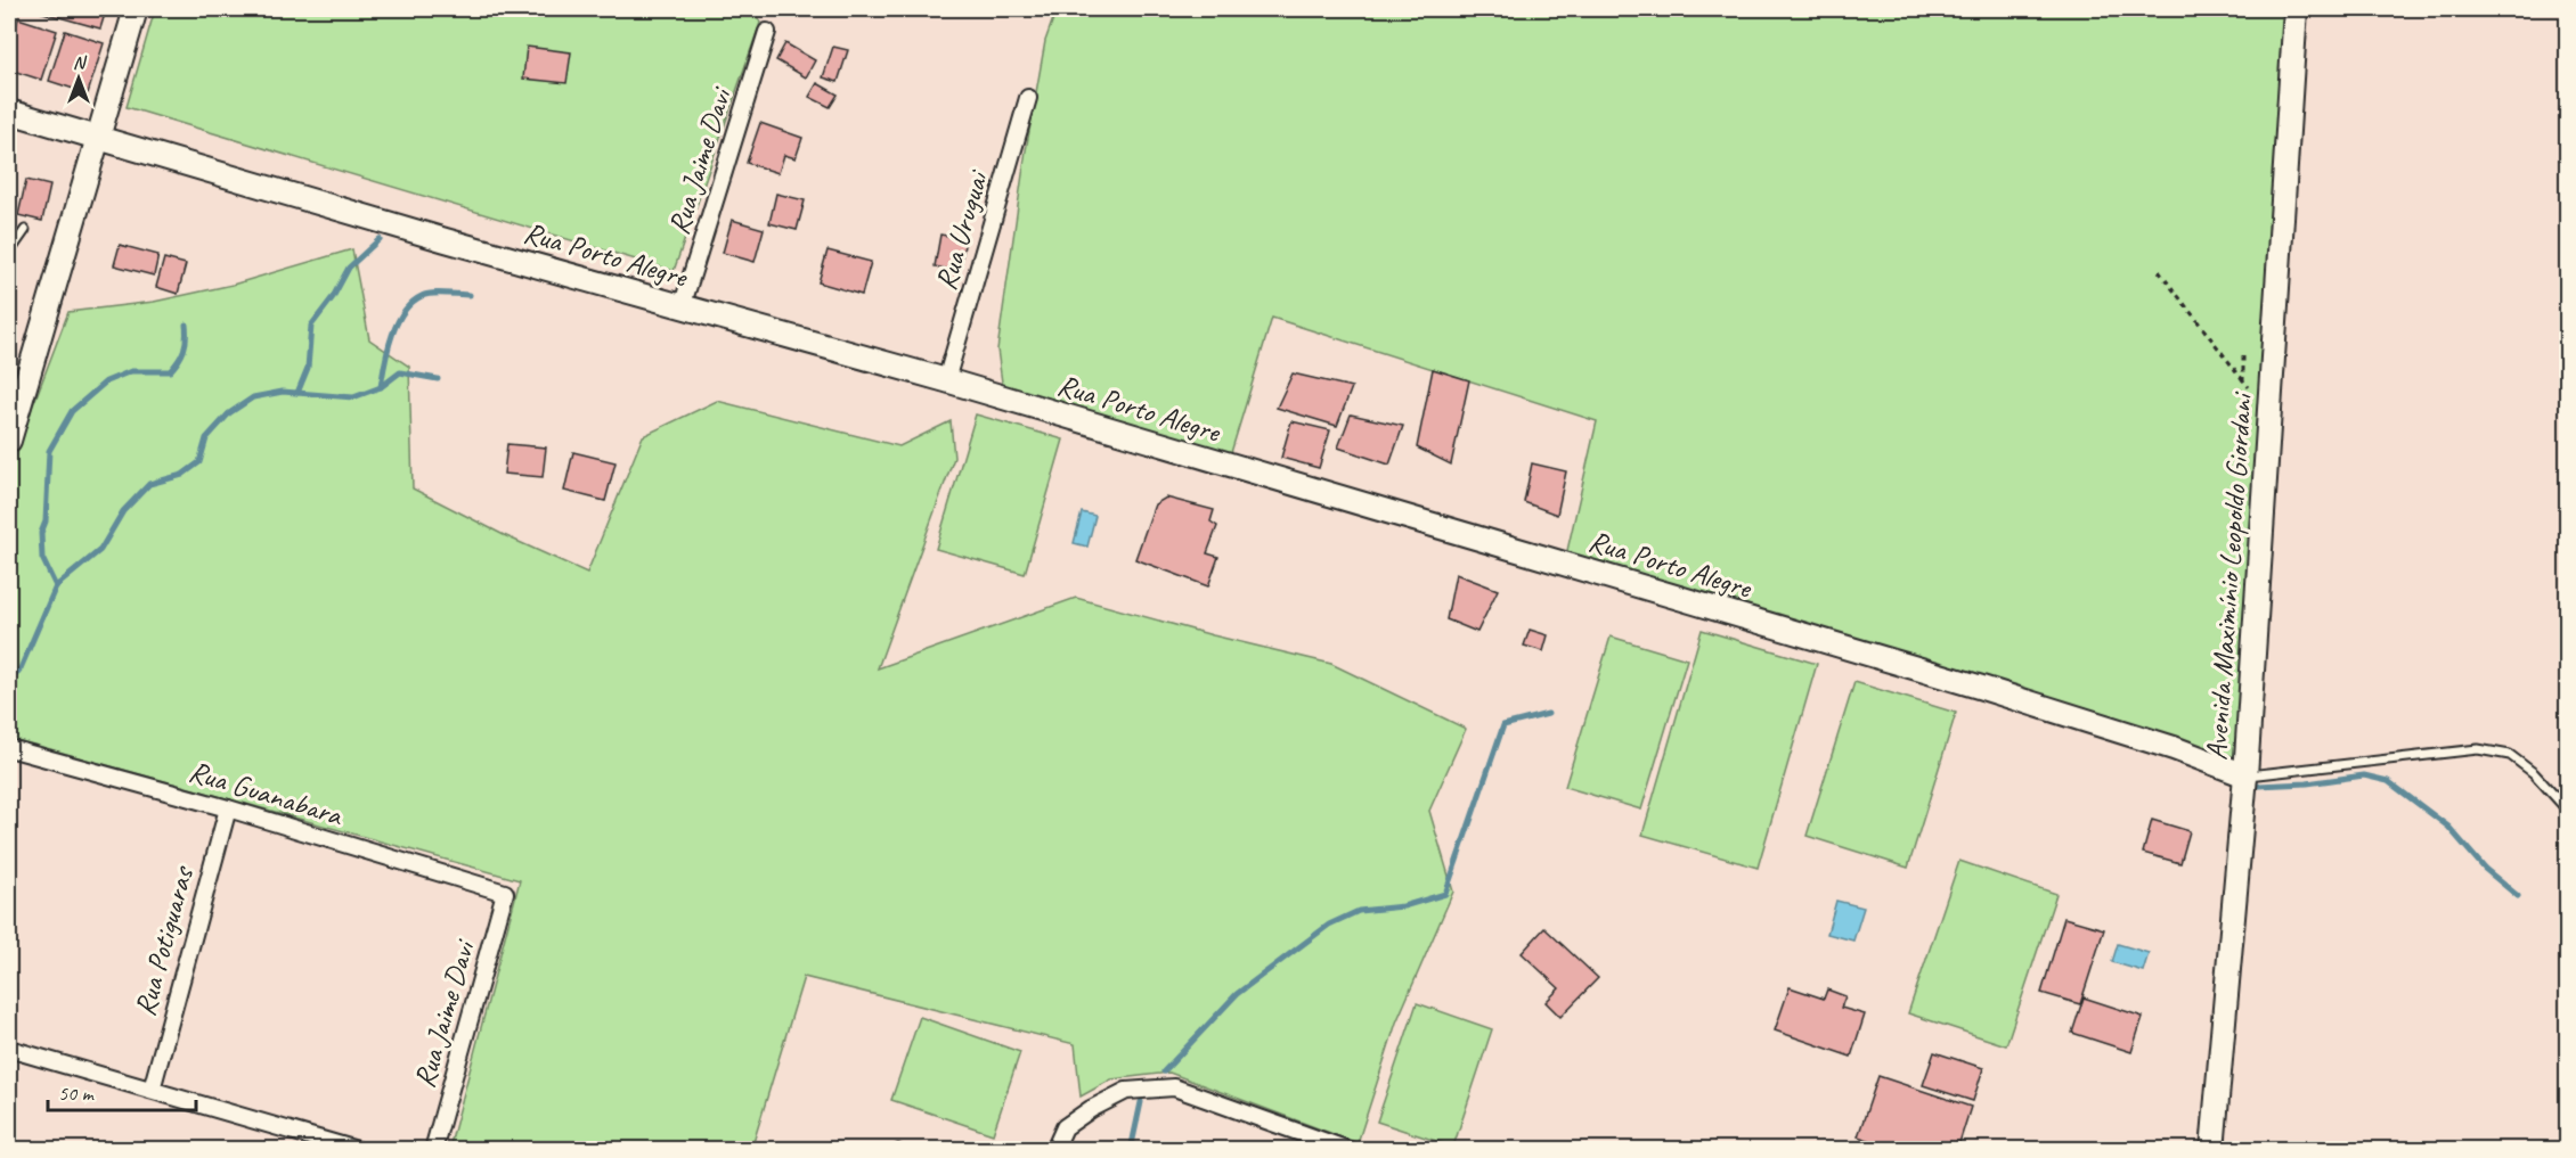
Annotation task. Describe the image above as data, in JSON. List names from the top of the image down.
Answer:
{
  "streets": {
    "street": [
      "Rua Jaime Davi",
      "Rua Uruguai",
      "Rua Porto Alegre",
      "Avenida Maximínio Leopoldo Giordani",
      "Rua Guanabara",
      "Rua Potiguaras"
    ]
  },
  "crossings": [
    ["Rua Jaime Davi", "Rua Porto Alegre"],
    ["Rua Jaime Davi", "Rua Guanabara"],
    ["Rua Uruguai", "Rua Porto Alegre"],
    ["Rua Porto Alegre", "Avenida Maximínio Leopoldo Giordani"],
    ["Rua Guanabara", "Rua Potiguaras"]
  ],
  "scale_bar": "50 m",
  "north": "top"
}
